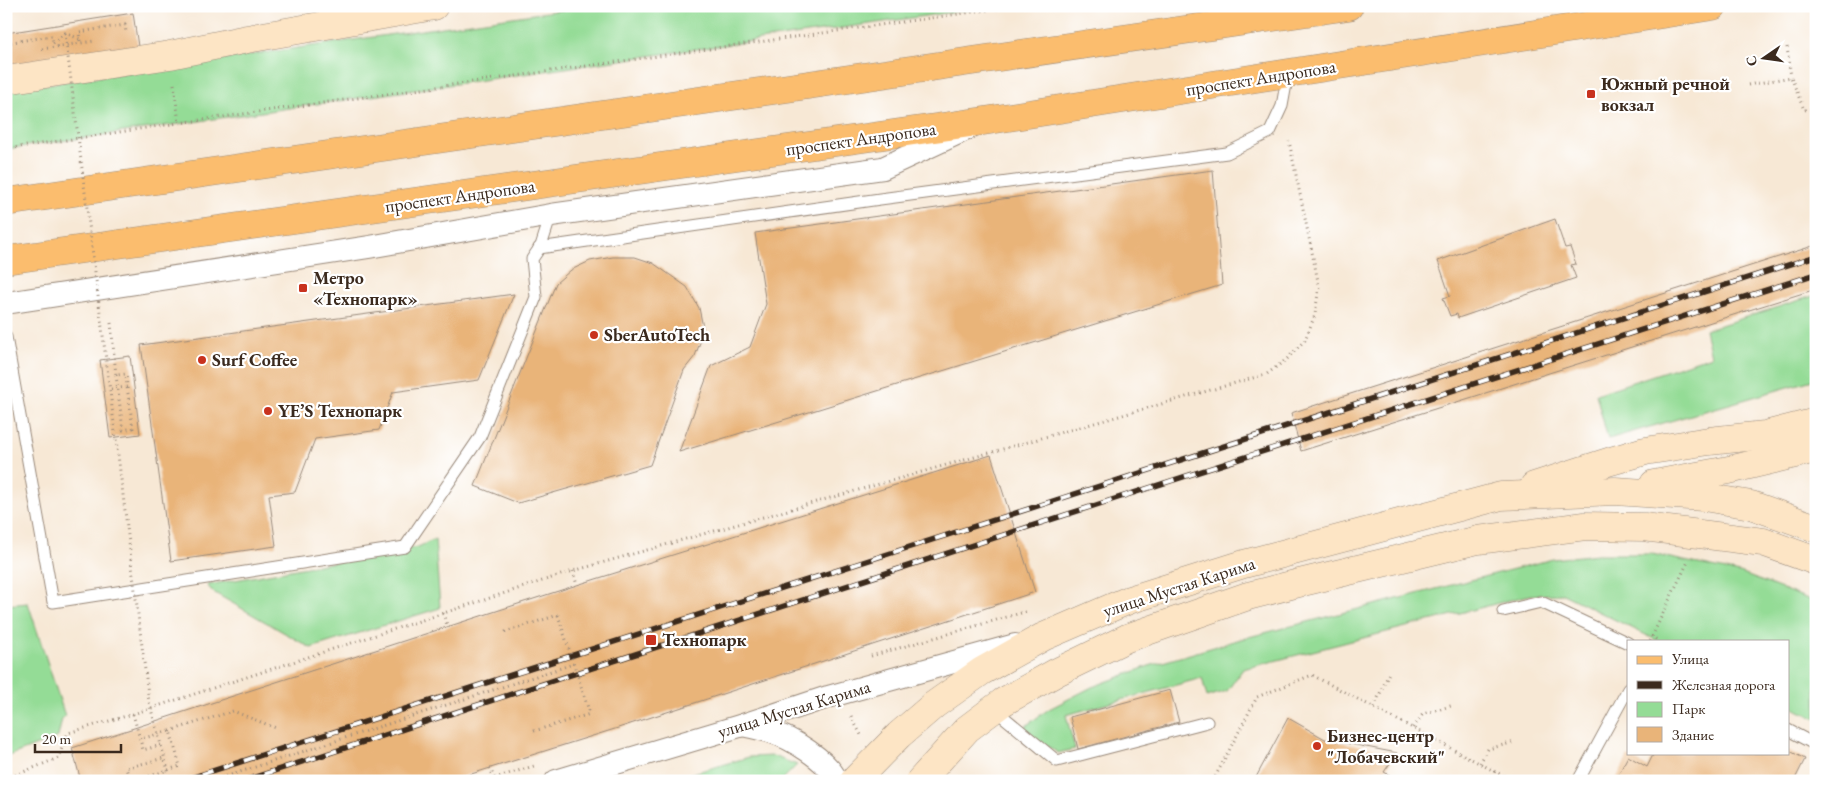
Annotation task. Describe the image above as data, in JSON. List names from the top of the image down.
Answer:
{
  "streets": {
    "main road": ["проспект Андропова"],
    "street": ["улица Мустая Карима"]
  },
  "places": {
    "transit": ["Южный речной вокзал", "Метро «Технопарк»", "Технопарк"],
    "other": [
      "SberAutoTech",
      "Surf Coffee",
      "YE’S Технопарк",
      "Бизнес-центр \"Лобачевский\""
    ]
  },
  "legend": [
    "Улица",
    "Железная дорога",
    "Парк",
    "Здание"
  ],
  "scale_bar": "20 m",
  "north": "left"
}
